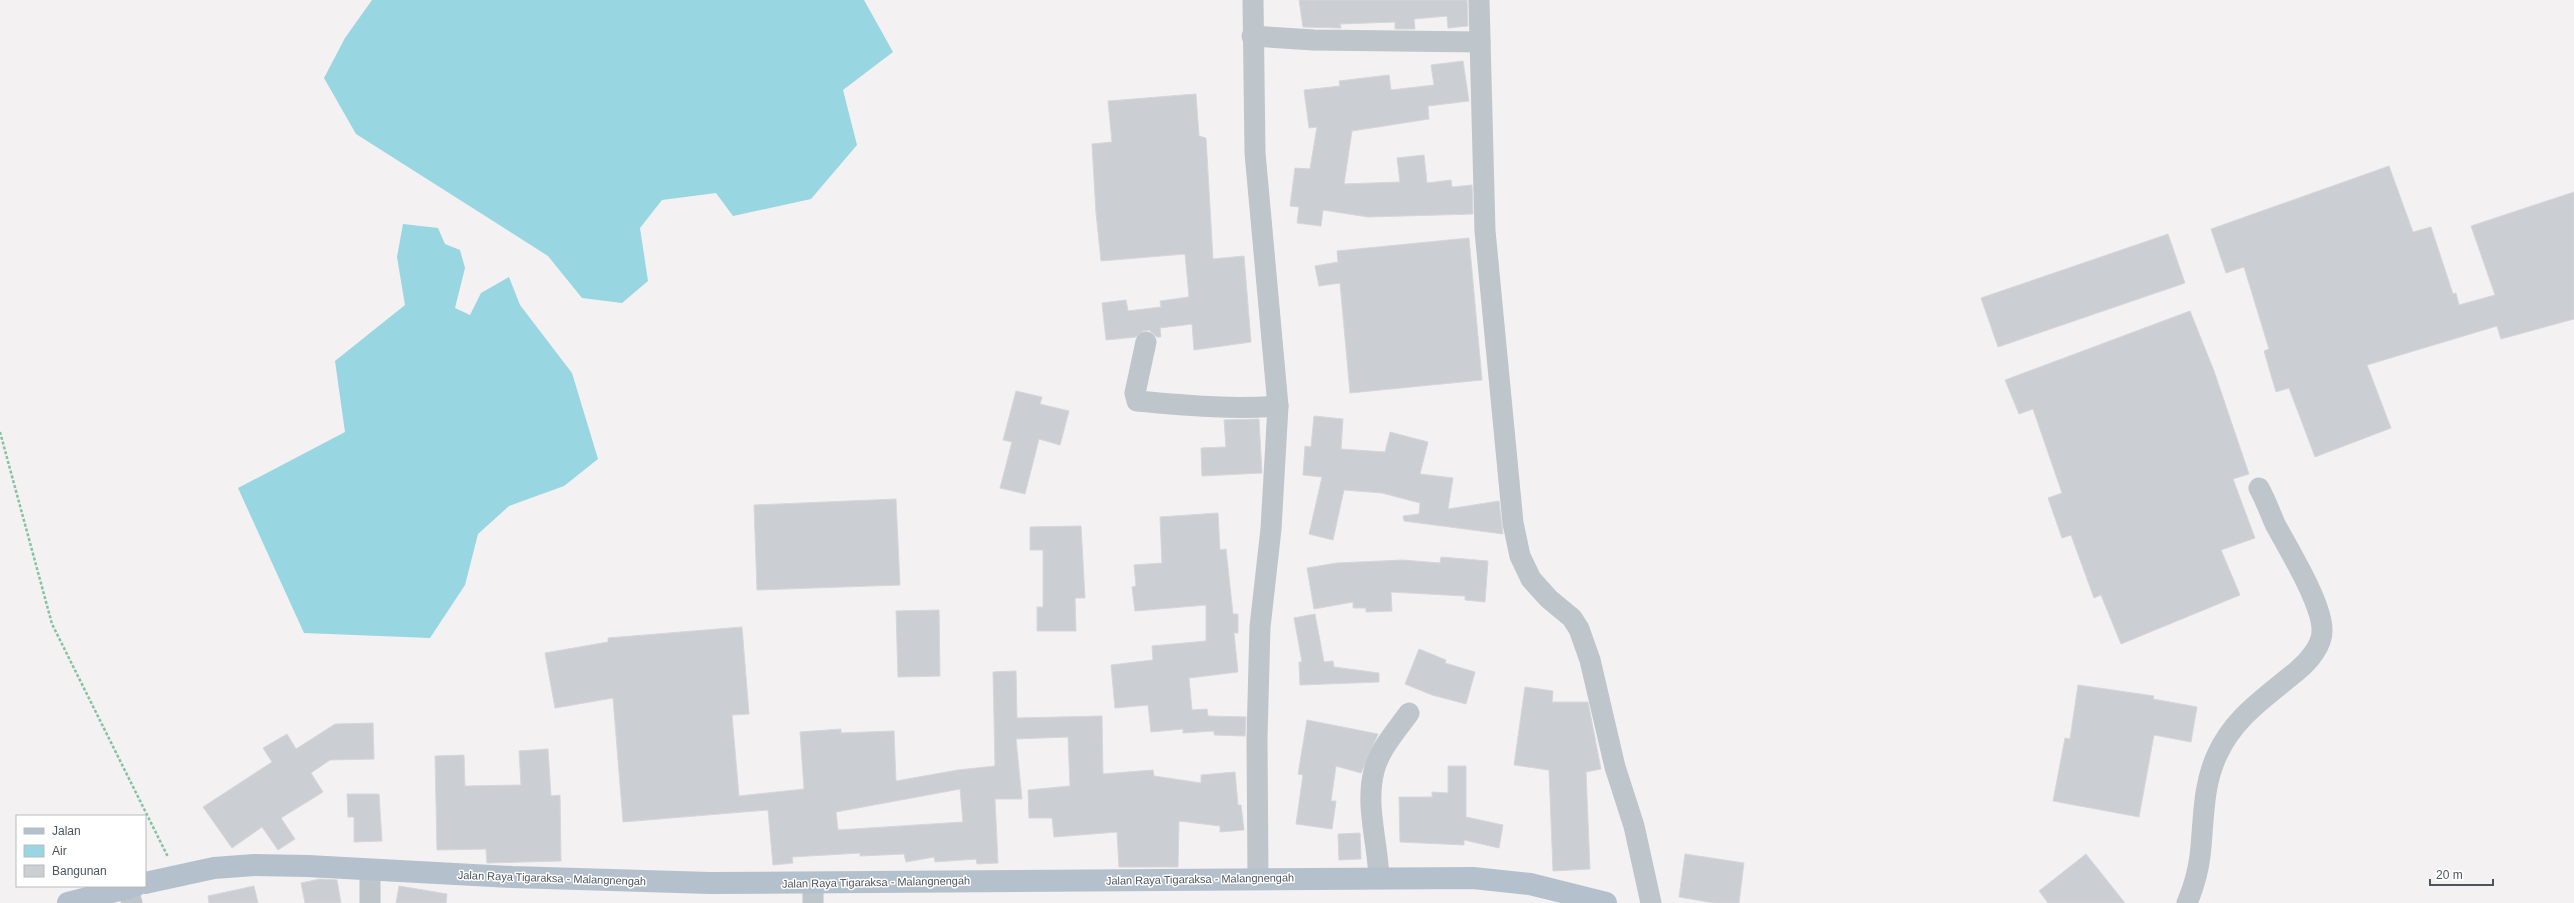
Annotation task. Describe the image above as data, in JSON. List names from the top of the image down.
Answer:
{
  "streets": {
    "main road": ["Jalan Raya Tigaraksa - Malangnengah"]
  },
  "legend": ["Jalan", "Air", "Bangunan"],
  "scale_bar": "20 m"
}
